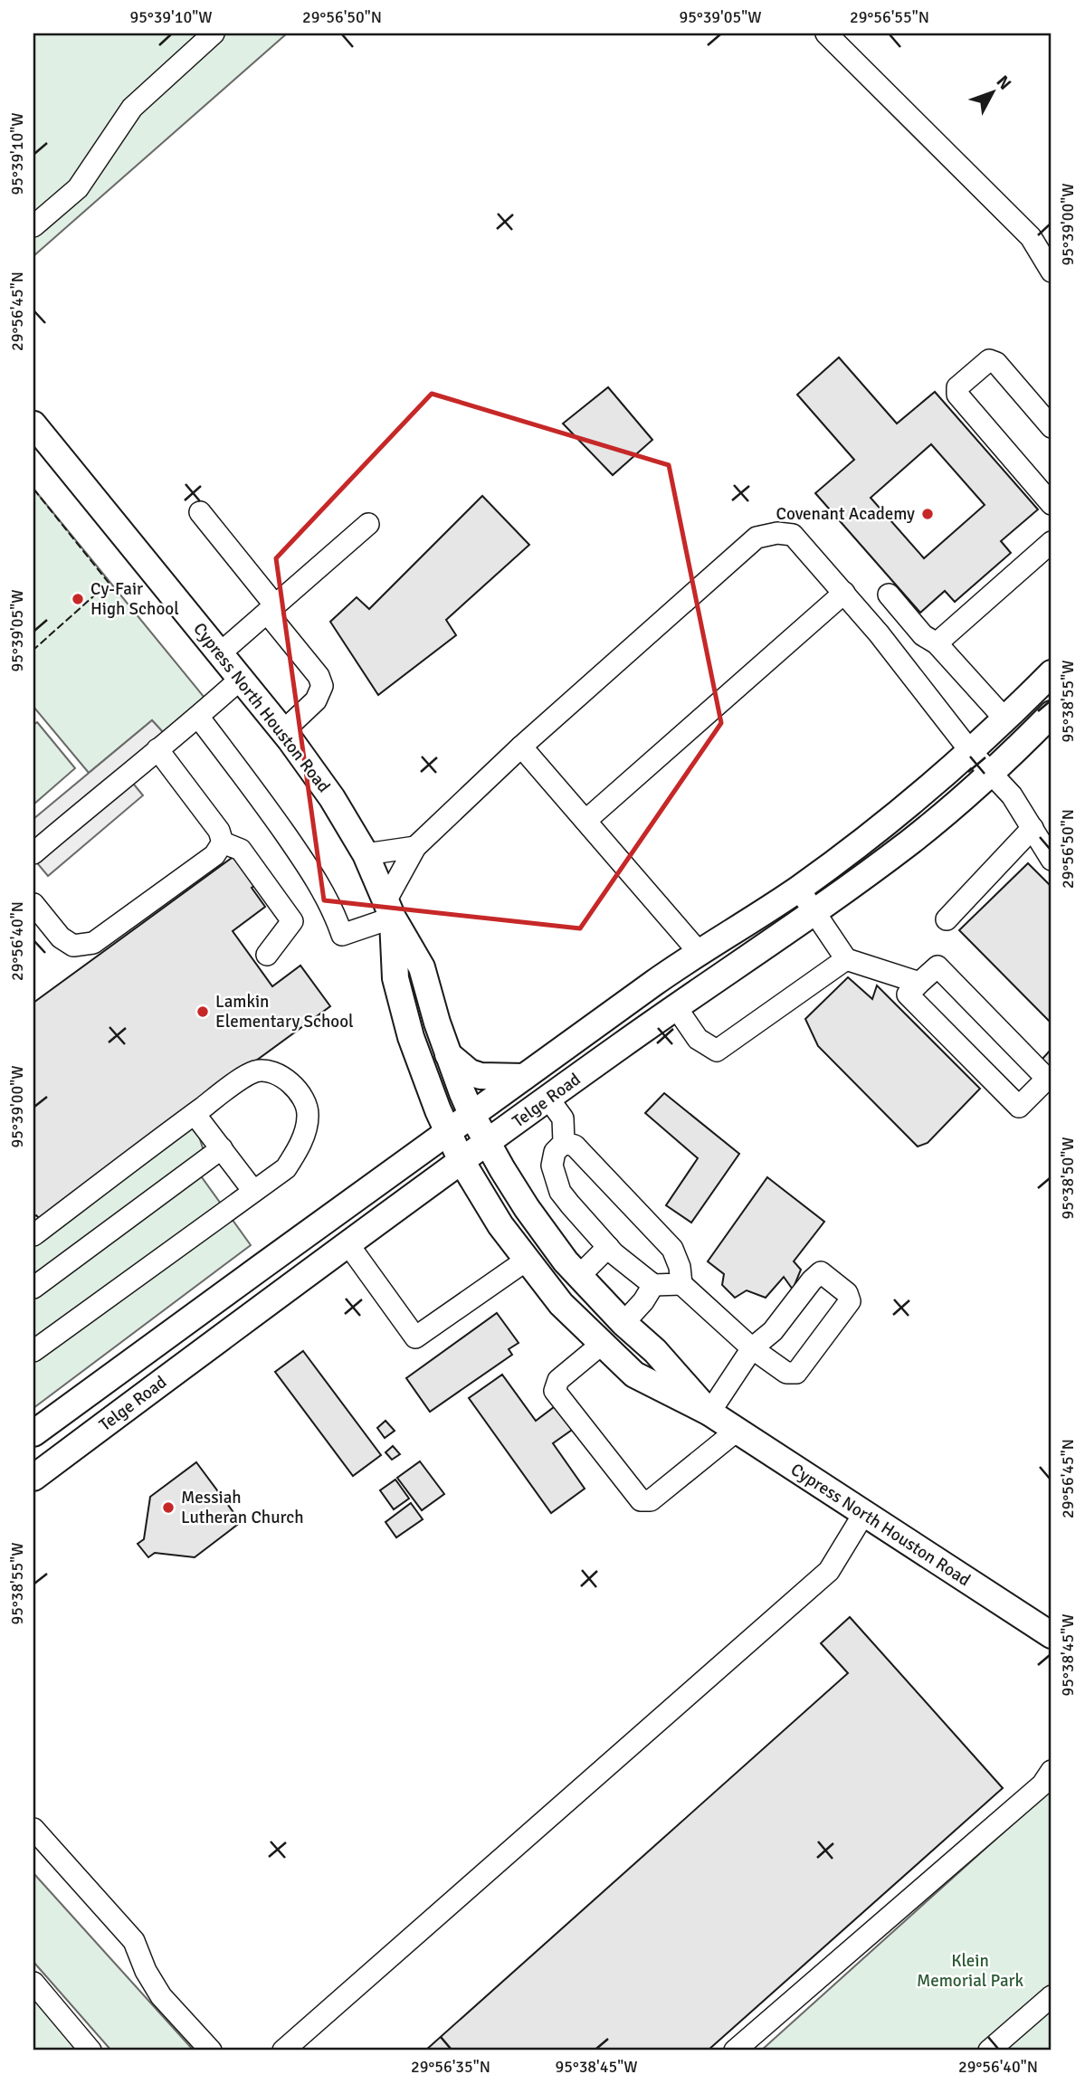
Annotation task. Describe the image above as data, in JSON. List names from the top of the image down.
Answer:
{
  "streets": {
    "main road": ["Cypress North Houston Road", "Telge Road"]
  },
  "crossings": [
    ["Cypress North Houston Road", "Telge Road"]
  ],
  "parks": ["Klein Memorial Park"],
  "places": [
    "Covenant Academy",
    "Cy-Fair High School",
    "Lamkin Elementary School",
    "Messiah Lutheran Church"
  ],
  "north": "top right",
  "coordinates": [
    "95°39'10\"W",
    "29°56'50\"N",
    "95°39'05\"W",
    "29°56'55\"N",
    "95°39'00\"W",
    "29°56'45\"N",
    "95°38'55\"W",
    "29°56'40\"N",
    "95°38'50\"W",
    "95°38'45\"W",
    "29°56'35\"N"
  ]
}
